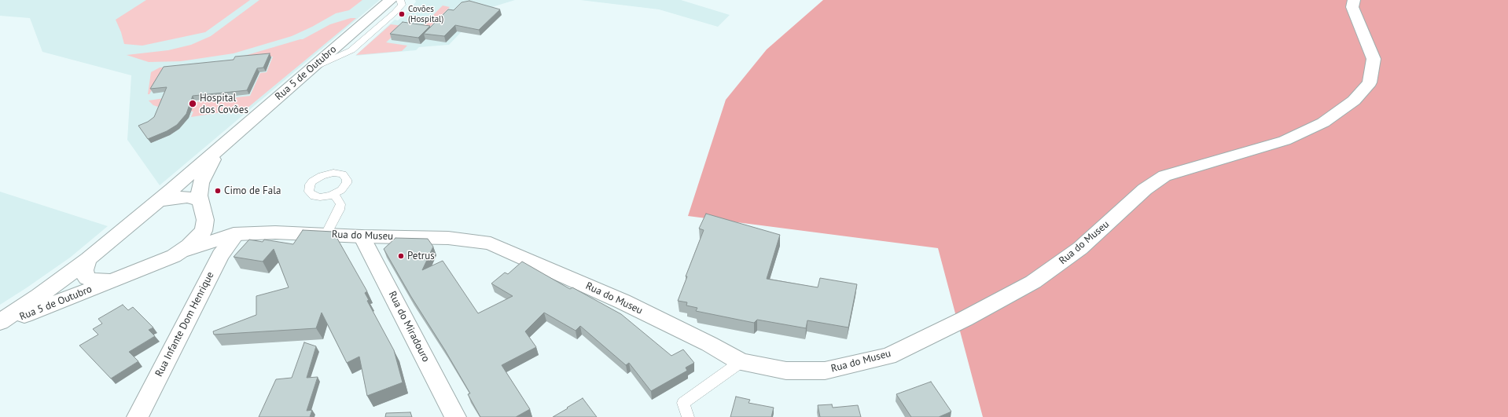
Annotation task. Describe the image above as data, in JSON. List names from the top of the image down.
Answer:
{
  "streets": {
    "street": [
      "Rua 5 de Outubro",
      "Rua do Museu",
      "Rua Infante Dom Henrique",
      "Rua do Miradouro"
    ]
  },
  "crossings": [
    ["Rua do Museu", "Rua Infante Dom Henrique"],
    ["Rua do Museu", "Rua do Miradouro"]
  ],
  "places": [
    "Covões (Hospital)",
    "Hospital dos Covões",
    "Cimo de Fala",
    "Petrus"
  ]
}
